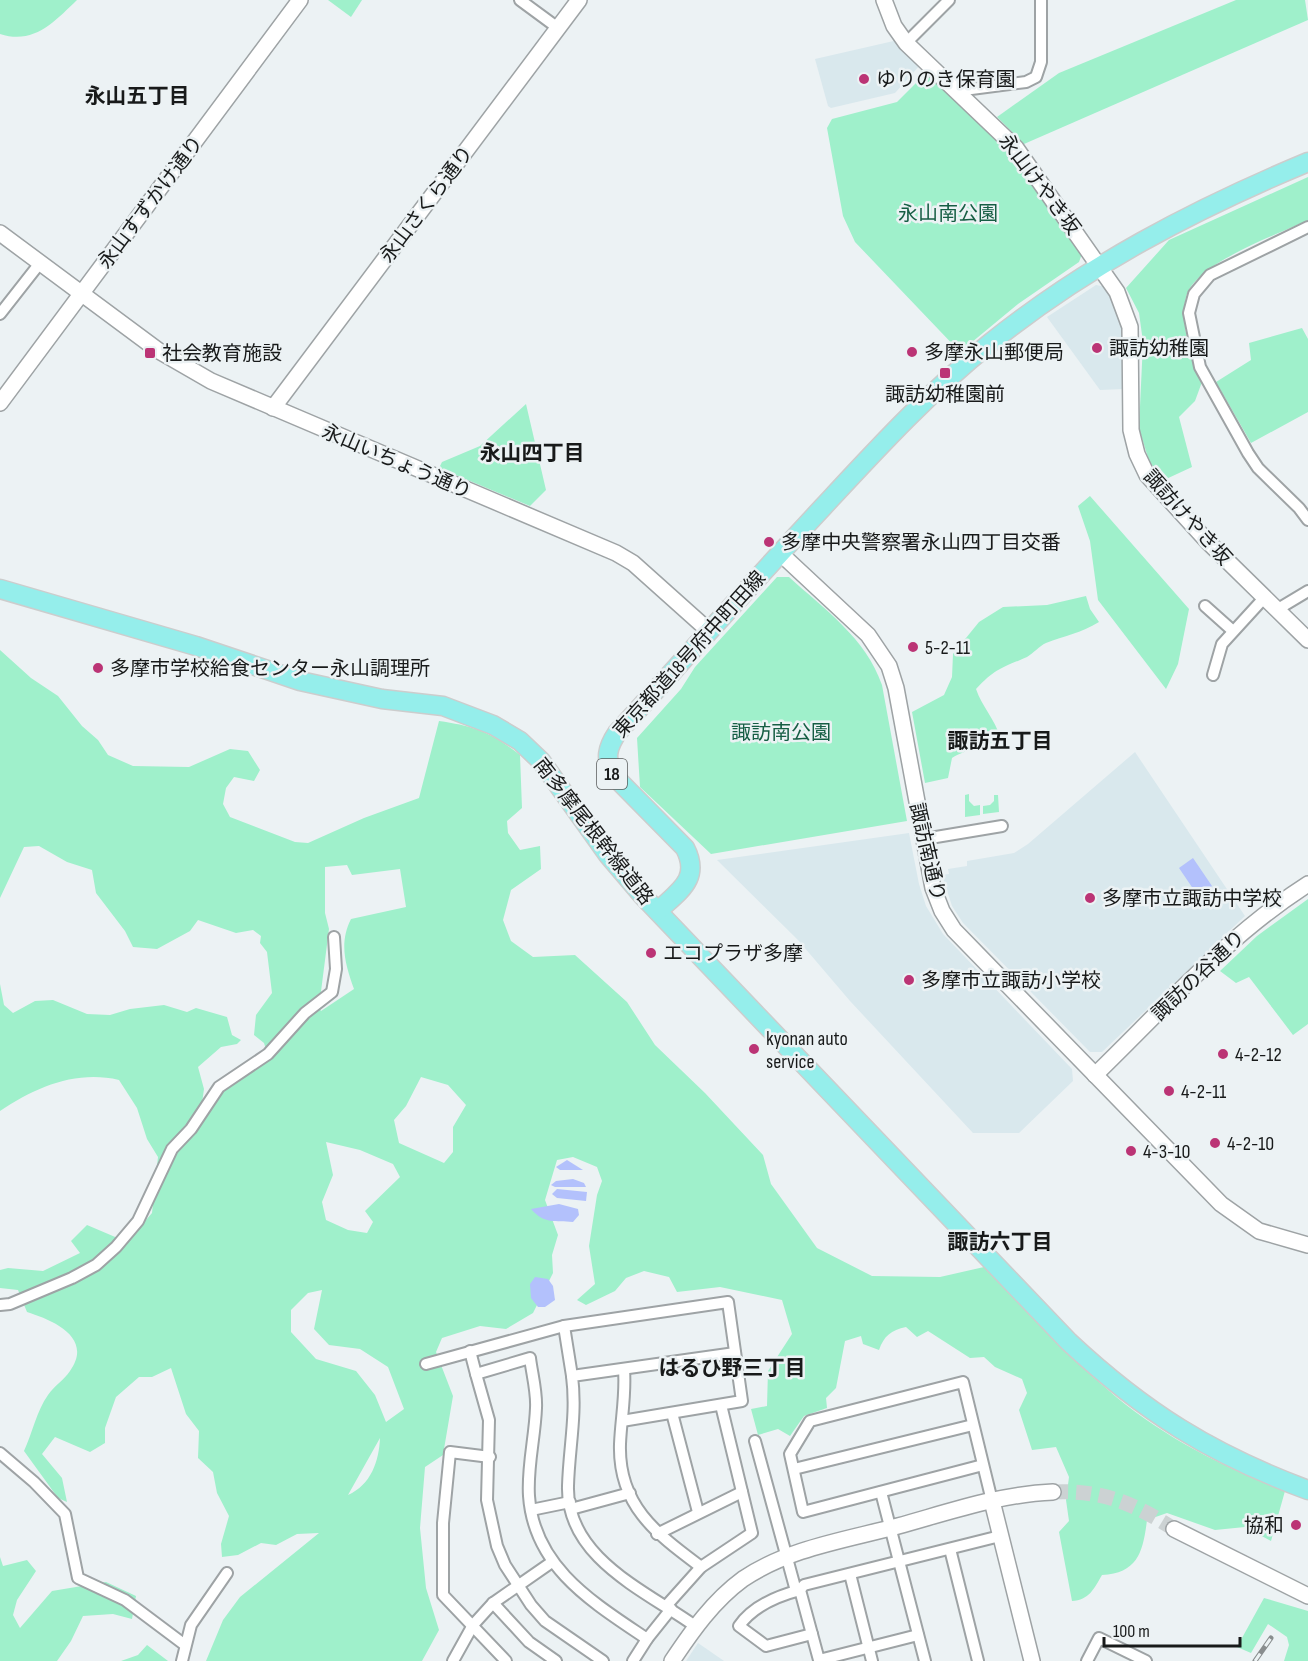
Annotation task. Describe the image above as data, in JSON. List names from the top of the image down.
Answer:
{
  "streets": {
    "main road": ["東京都道18号府中町田線", "18", "南多摩尾根幹線道路"],
    "street": [
      "永山けやき坂",
      "永山すずかけ通り",
      "永山さくら通り",
      "永山いちょう通り",
      "諏訪けやき坂",
      "諏訪南通り",
      "諏訪の谷通り"
    ]
  },
  "crossings": [
    ["永山けやき坂", "諏訪けやき坂"],
    ["永山けやき坂", "東京都道18号府中町田線"],
    ["永山すずかけ通り", "永山いちょう通り"],
    ["永山さくら通り", "永山いちょう通り"],
    ["永山いちょう通り", "東京都道18号府中町田線"],
    ["諏訪けやき坂", "東京都道18号府中町田線"],
    ["東京都道18号府中町田線", "南多摩尾根幹線道路"],
    ["東京都道18号府中町田線", "諏訪南通り"],
    ["諏訪南通り", "諏訪の谷通り"]
  ],
  "districts": [
    "永山五丁目",
    "永山四丁目",
    "諏訪五丁目",
    "諏訪六丁目",
    "はるひ野三丁目"
  ],
  "parks": ["永山南公園", "諏訪南公園"],
  "places": {
    "other": [
      "ゆりのき保育園",
      "諏訪幼稚園",
      "多摩永山郵便局",
      "多摩中央警察署永山四丁目交番",
      "5-2-11",
      "多摩市学校給食センター永山調理所",
      "多摩市立諏訪中学校",
      "エコプラザ多摩",
      "多摩市立諏訪小学校",
      "kyonan auto service",
      "4-2-12",
      "4-2-11",
      "4-2-10",
      "4-3-10",
      "協和"
    ],
    "transit": ["社会教育施設", "諏訪幼稚園前"]
  },
  "scale_bar": "100 m"
}
